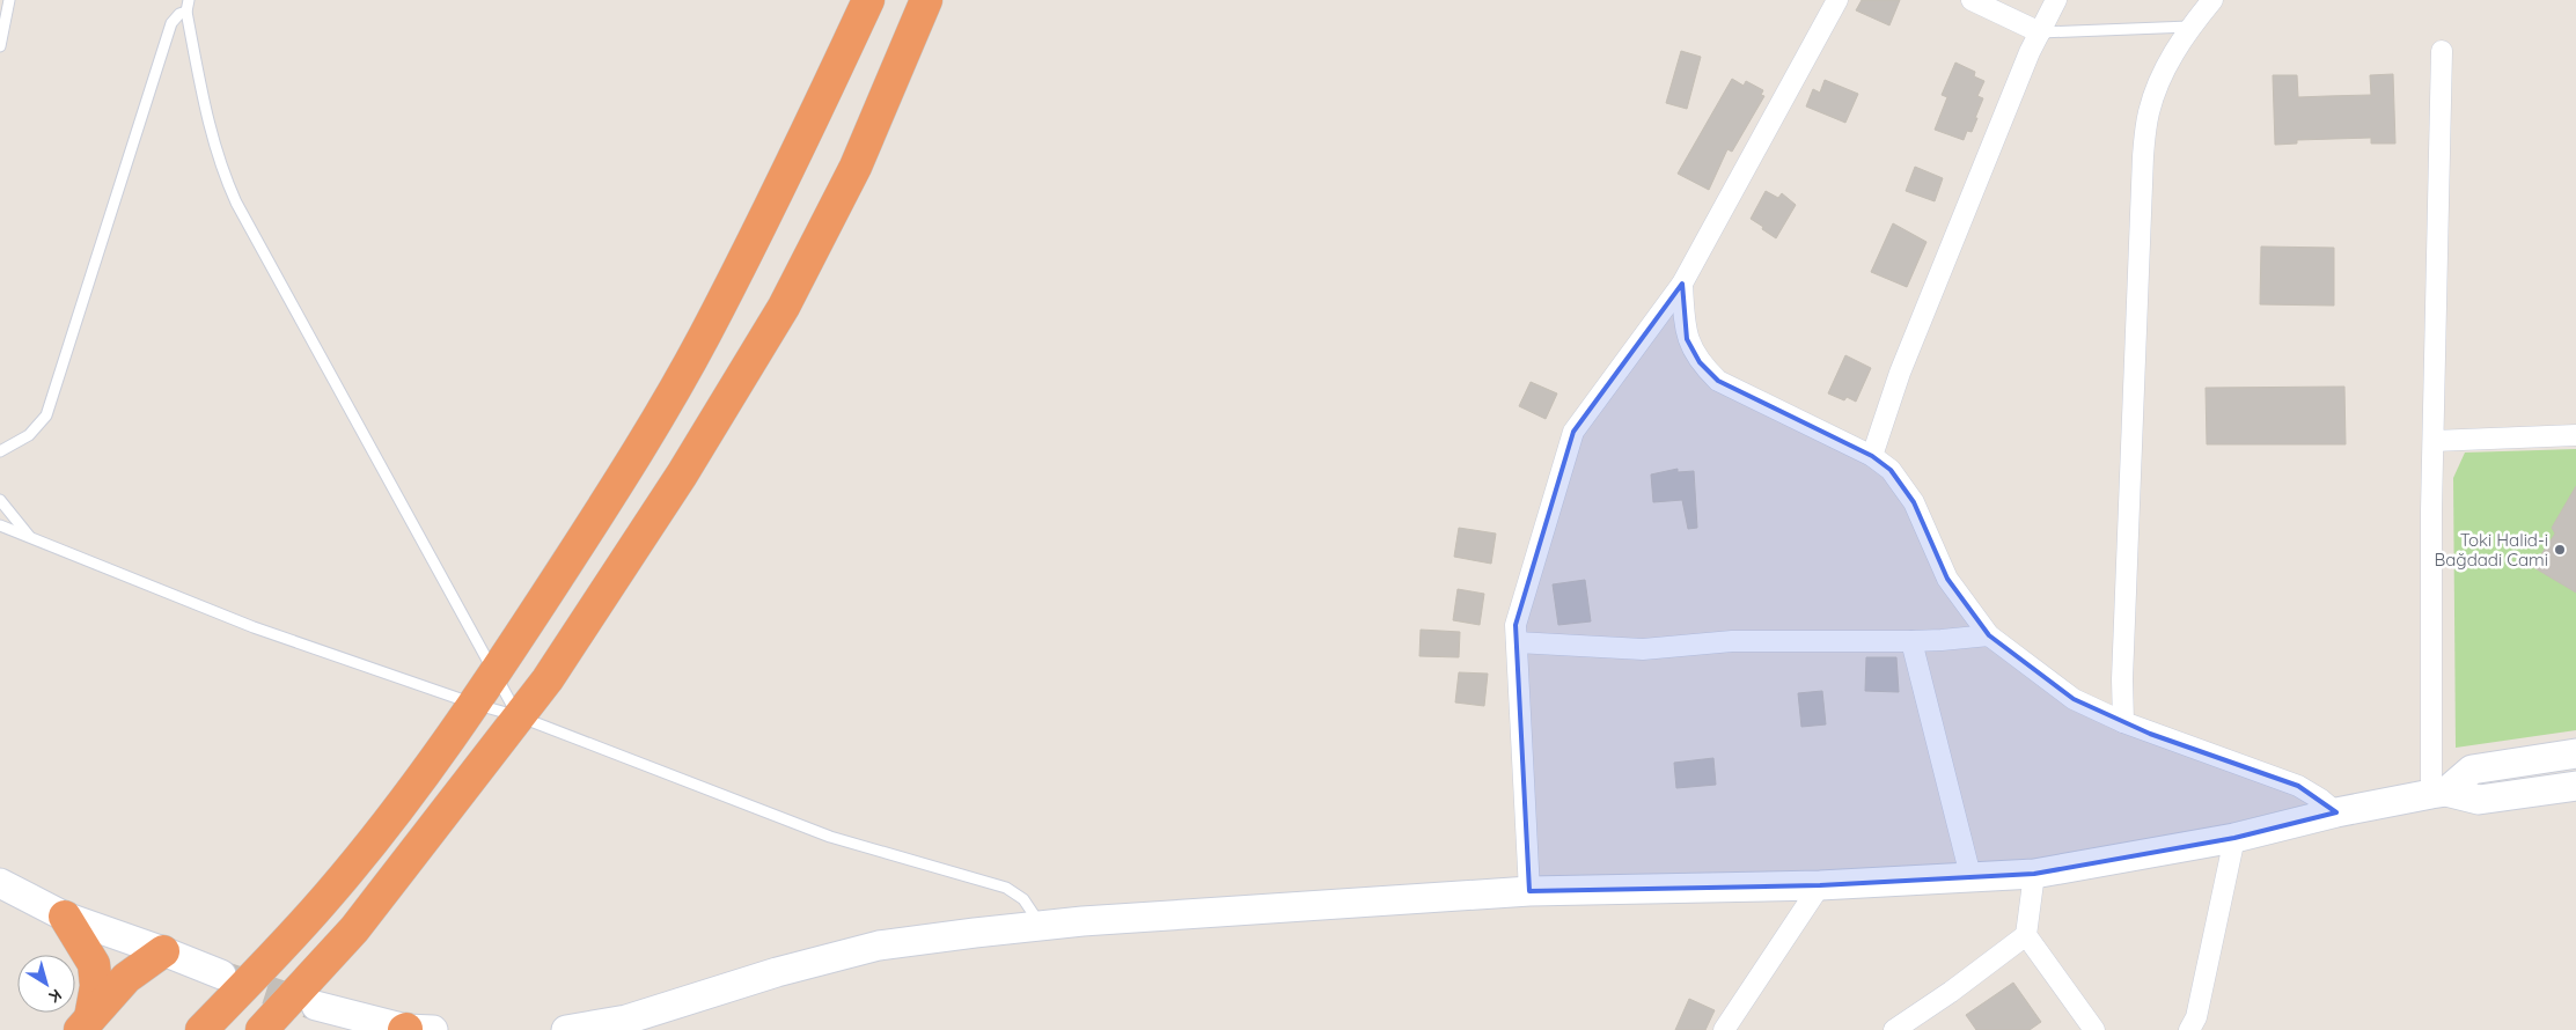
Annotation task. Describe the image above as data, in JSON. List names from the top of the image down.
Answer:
{
  "places": ["Toki Halid-i Bağdadi Cami"],
  "north": "bottom right"
}
